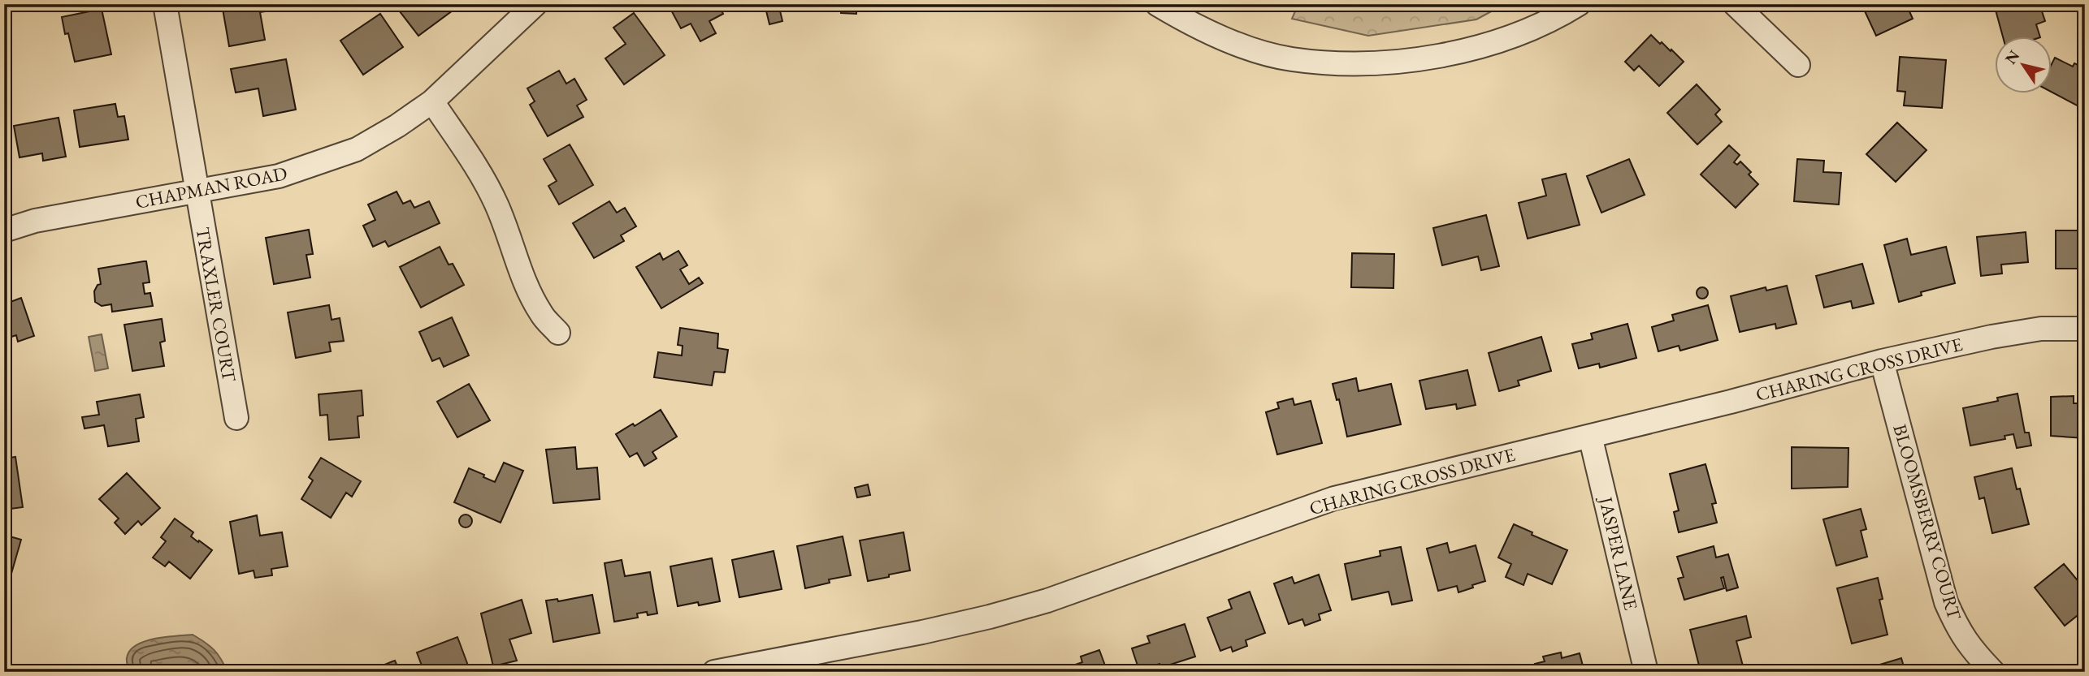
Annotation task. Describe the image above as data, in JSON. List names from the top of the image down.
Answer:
{
  "streets": {
    "street": [
      "CHAPMAN ROAD",
      "TRAXLER COURT",
      "CHARING CROSS DRIVE",
      "BLOOMSBERRY COURT",
      "JASPER LANE"
    ]
  },
  "crossings": [
    ["CHAPMAN ROAD", "TRAXLER COURT"],
    ["CHARING CROSS DRIVE", "BLOOMSBERRY COURT"],
    ["CHARING CROSS DRIVE", "JASPER LANE"]
  ],
  "north": "top left"
}
